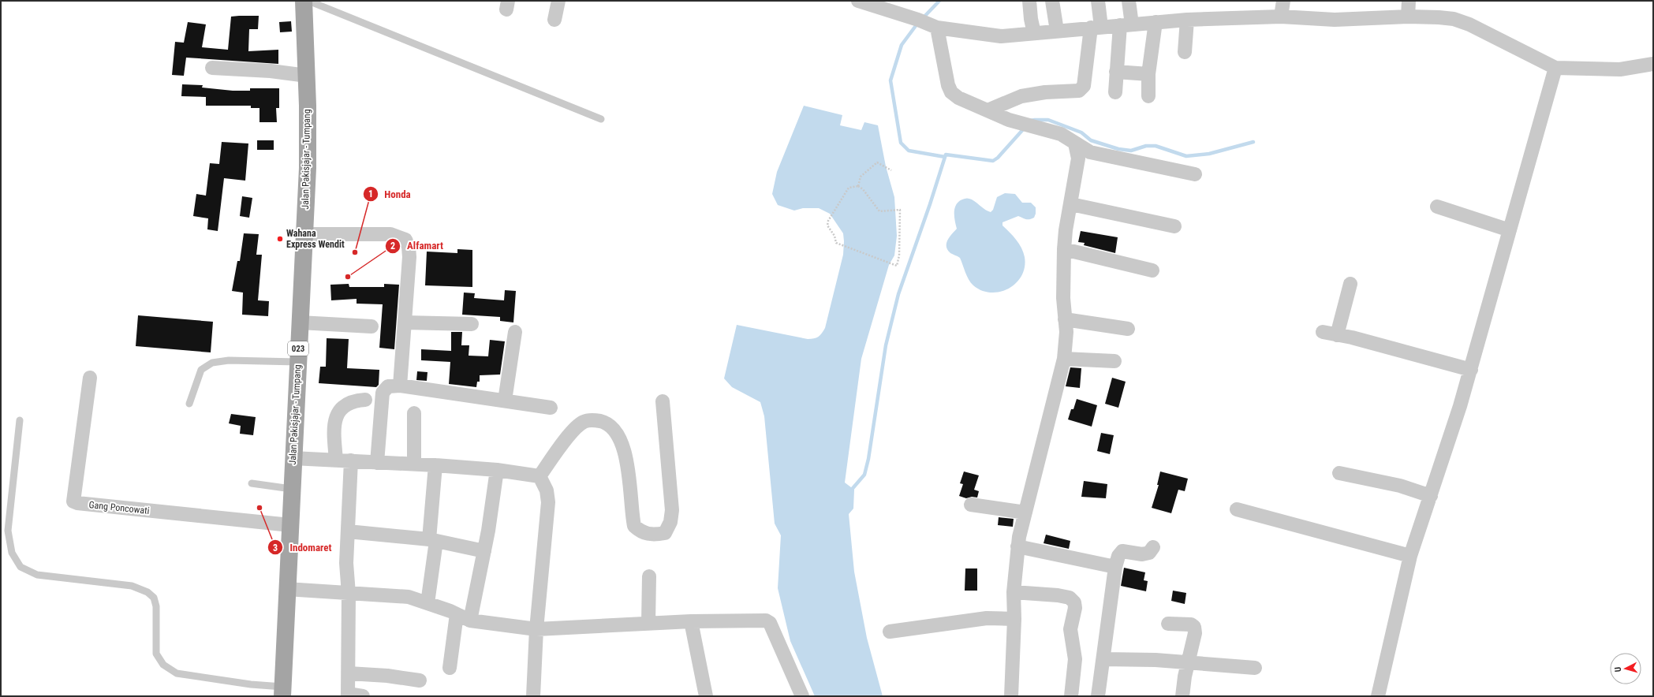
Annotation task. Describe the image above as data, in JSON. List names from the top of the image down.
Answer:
{
  "streets": {
    "main road": ["Jalan Pakisjajar - Tumpang", "023"],
    "street": ["Gang Poncowati"]
  },
  "crossings": [
    ["Jalan Pakisjajar - Tumpang", "Gang Poncowati"]
  ],
  "places": [
    "Wahana Express Wendit",
    "Honda",
    "Alfamart",
    "Indomaret"
  ],
  "north": "left"
}
